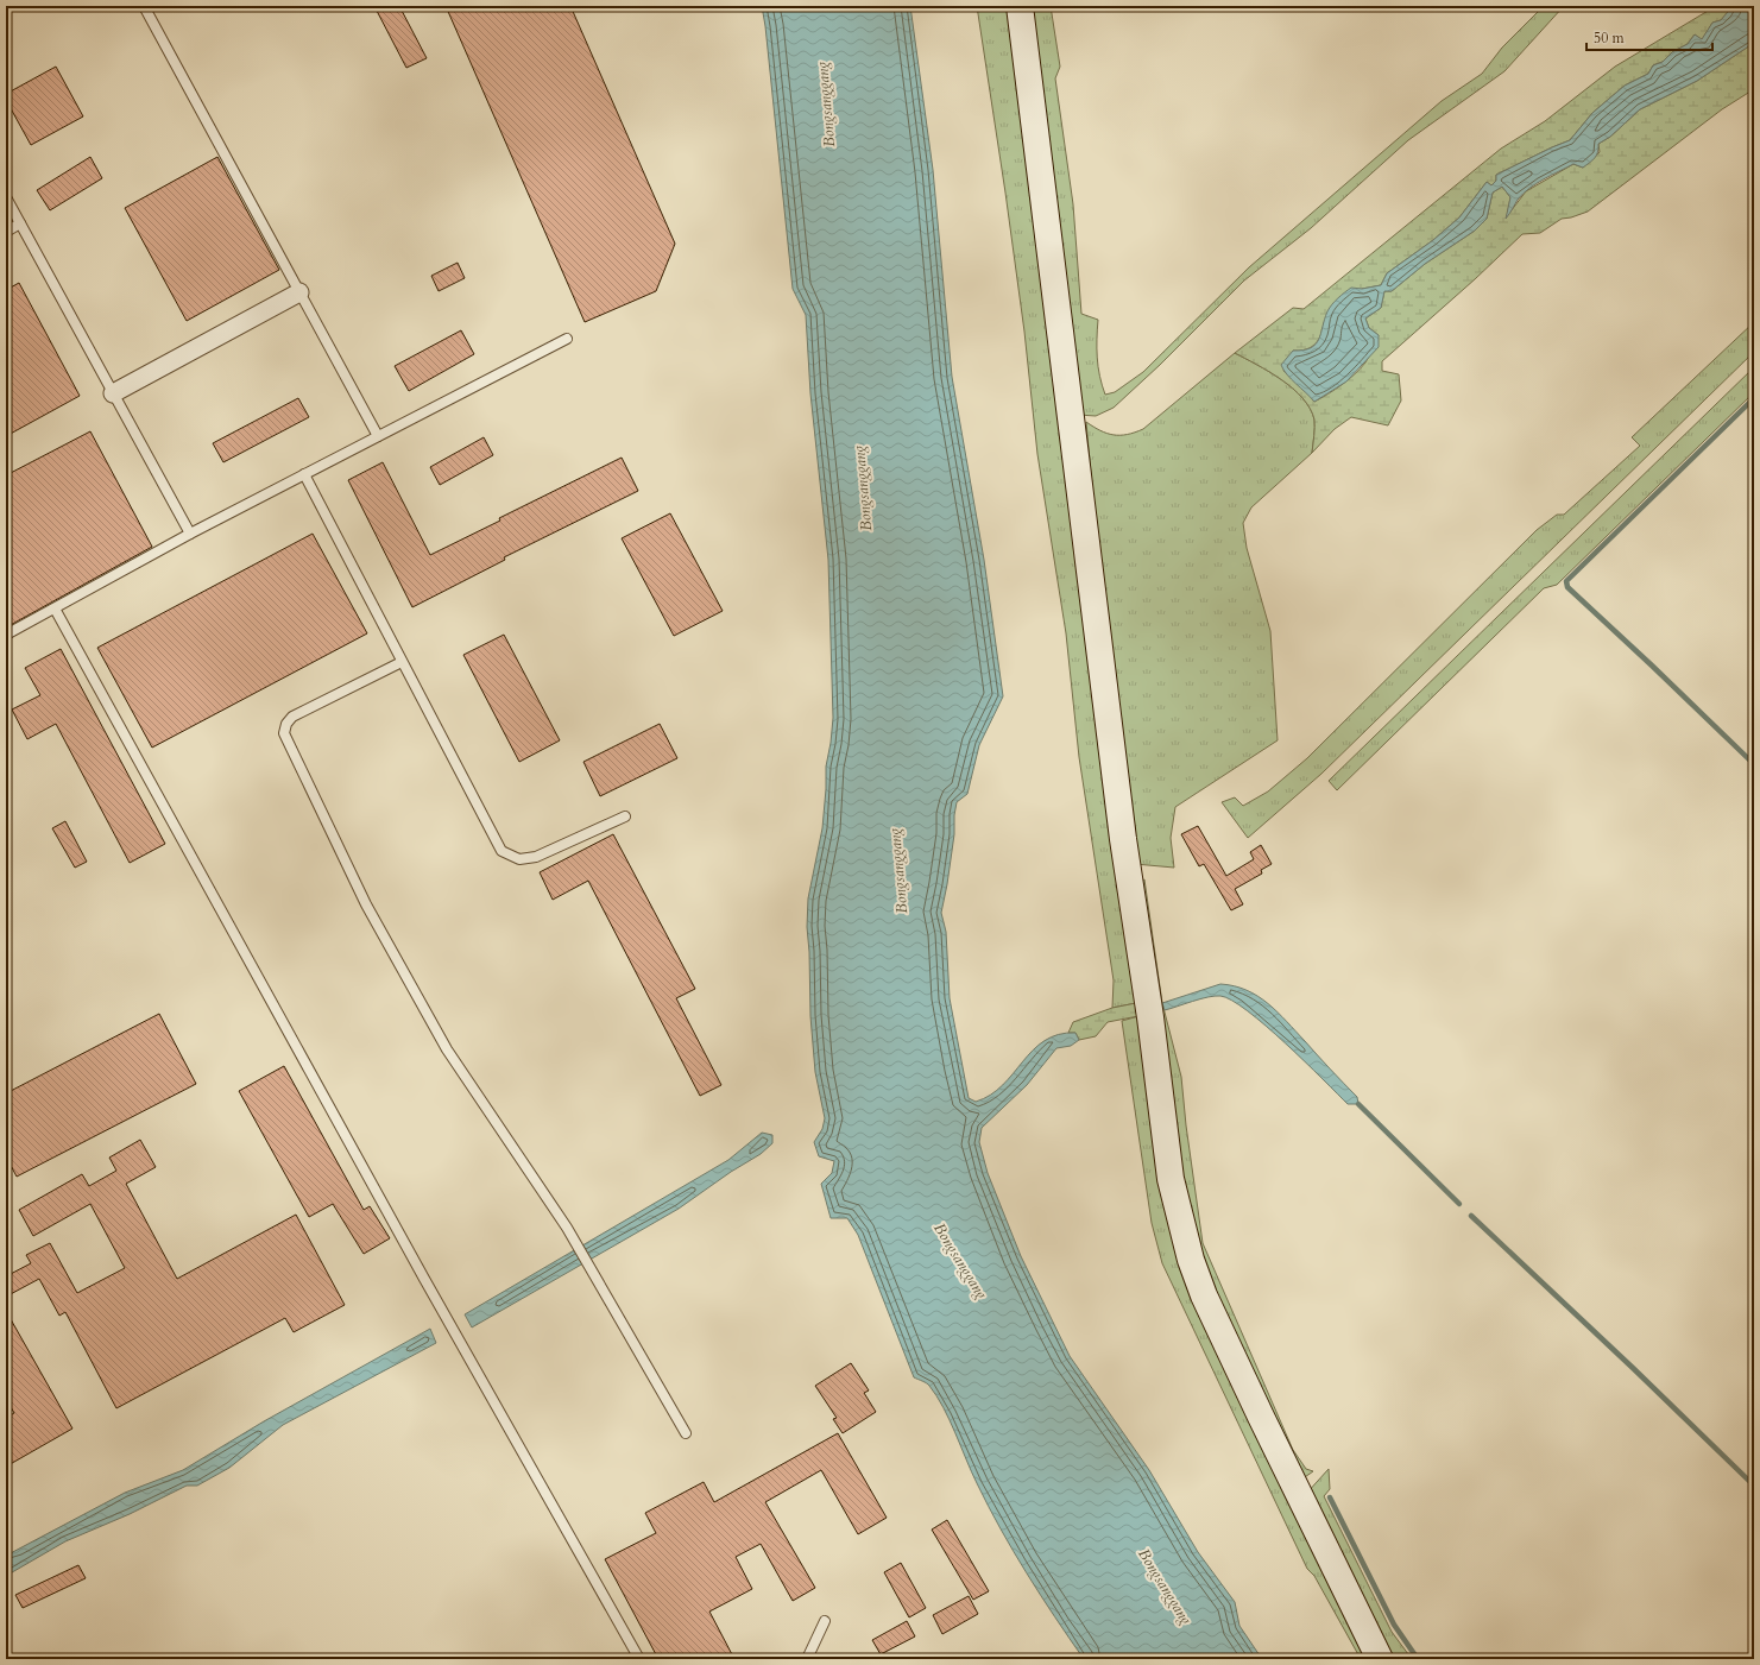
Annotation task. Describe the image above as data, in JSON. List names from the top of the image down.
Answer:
{
  "water": ["Bongsanggang"],
  "scale_bar": "50 m"
}
